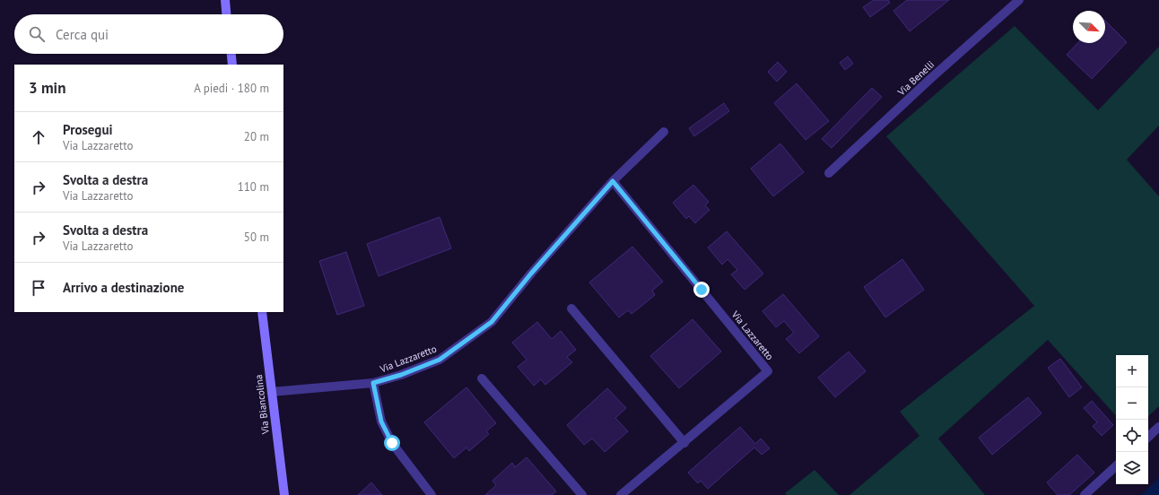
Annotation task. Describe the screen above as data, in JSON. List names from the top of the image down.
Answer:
{
  "streets": {
    "street": ["Via Benelli", "Via Lazzaretto", "Via Biancolina"]
  },
  "crossings": [
    ["Via Lazzaretto", "Via Biancolina"]
  ],
  "north": "bottom right",
  "page": {
    "search": "Cerca qui",
    "heading": ["3 min", "A piedi · 180 m"],
    "list": [
      ["Prosegui", "Via Lazzaretto", "20 m"],
      ["Svolta a destra", "Via Lazzaretto", "110 m"],
      ["Svolta a destra", "Via Lazzaretto", "50 m"],
      "Arrivo a destinazione"
    ],
    "map_buttons": ["+", "−"]
  }
}
